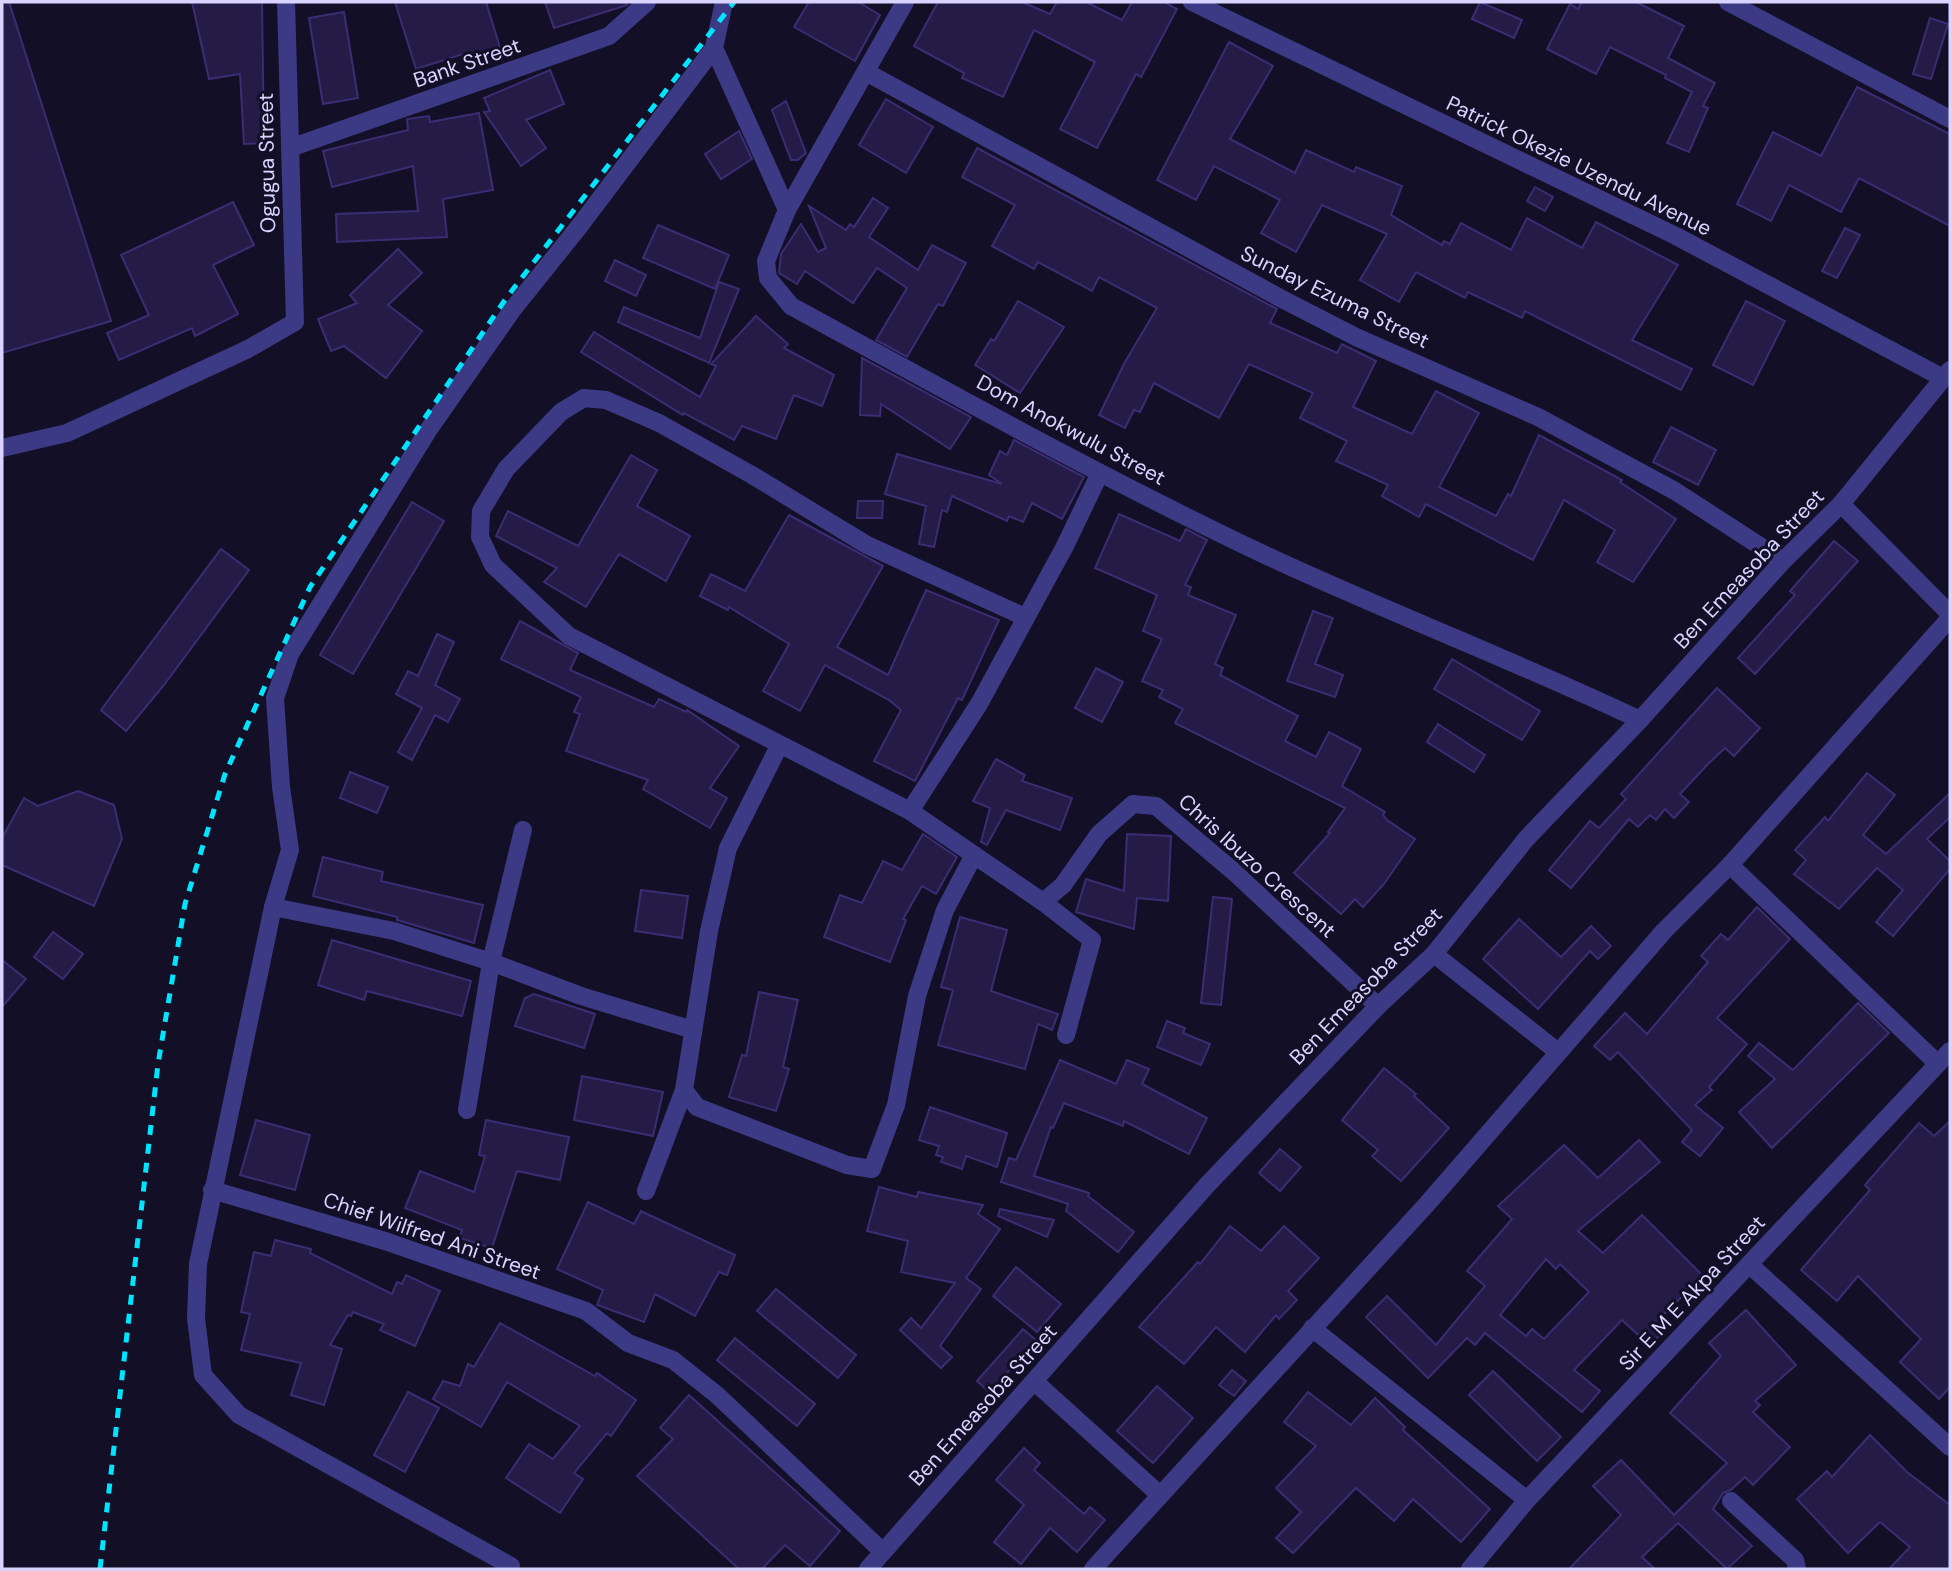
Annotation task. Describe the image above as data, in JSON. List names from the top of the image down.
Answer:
{
  "streets": {
    "street": [
      "Bank Street",
      "Ogugua Street",
      "Patrick Okezie Uzendu Avenue",
      "Sunday Ezuma Street",
      "Dom Anokwulu Street",
      "Ben Emeasoba Street",
      "Chris Ibuzo Crescent",
      "Chief Wilfred Ani Street",
      "Sir E M E Akpa Street"
    ]
  },
  "crossings": [
    ["Bank Street", "Ogugua Street"],
    ["Patrick Okezie Uzendu Avenue", "Ben Emeasoba Street"],
    ["Sunday Ezuma Street", "Dom Anokwulu Street"],
    ["Sunday Ezuma Street", "Ben Emeasoba Street"],
    ["Dom Anokwulu Street", "Ben Emeasoba Street"],
    ["Ben Emeasoba Street", "Chris Ibuzo Crescent"],
    ["Ben Emeasoba Street", "Chief Wilfred Ani Street"]
  ]
}
